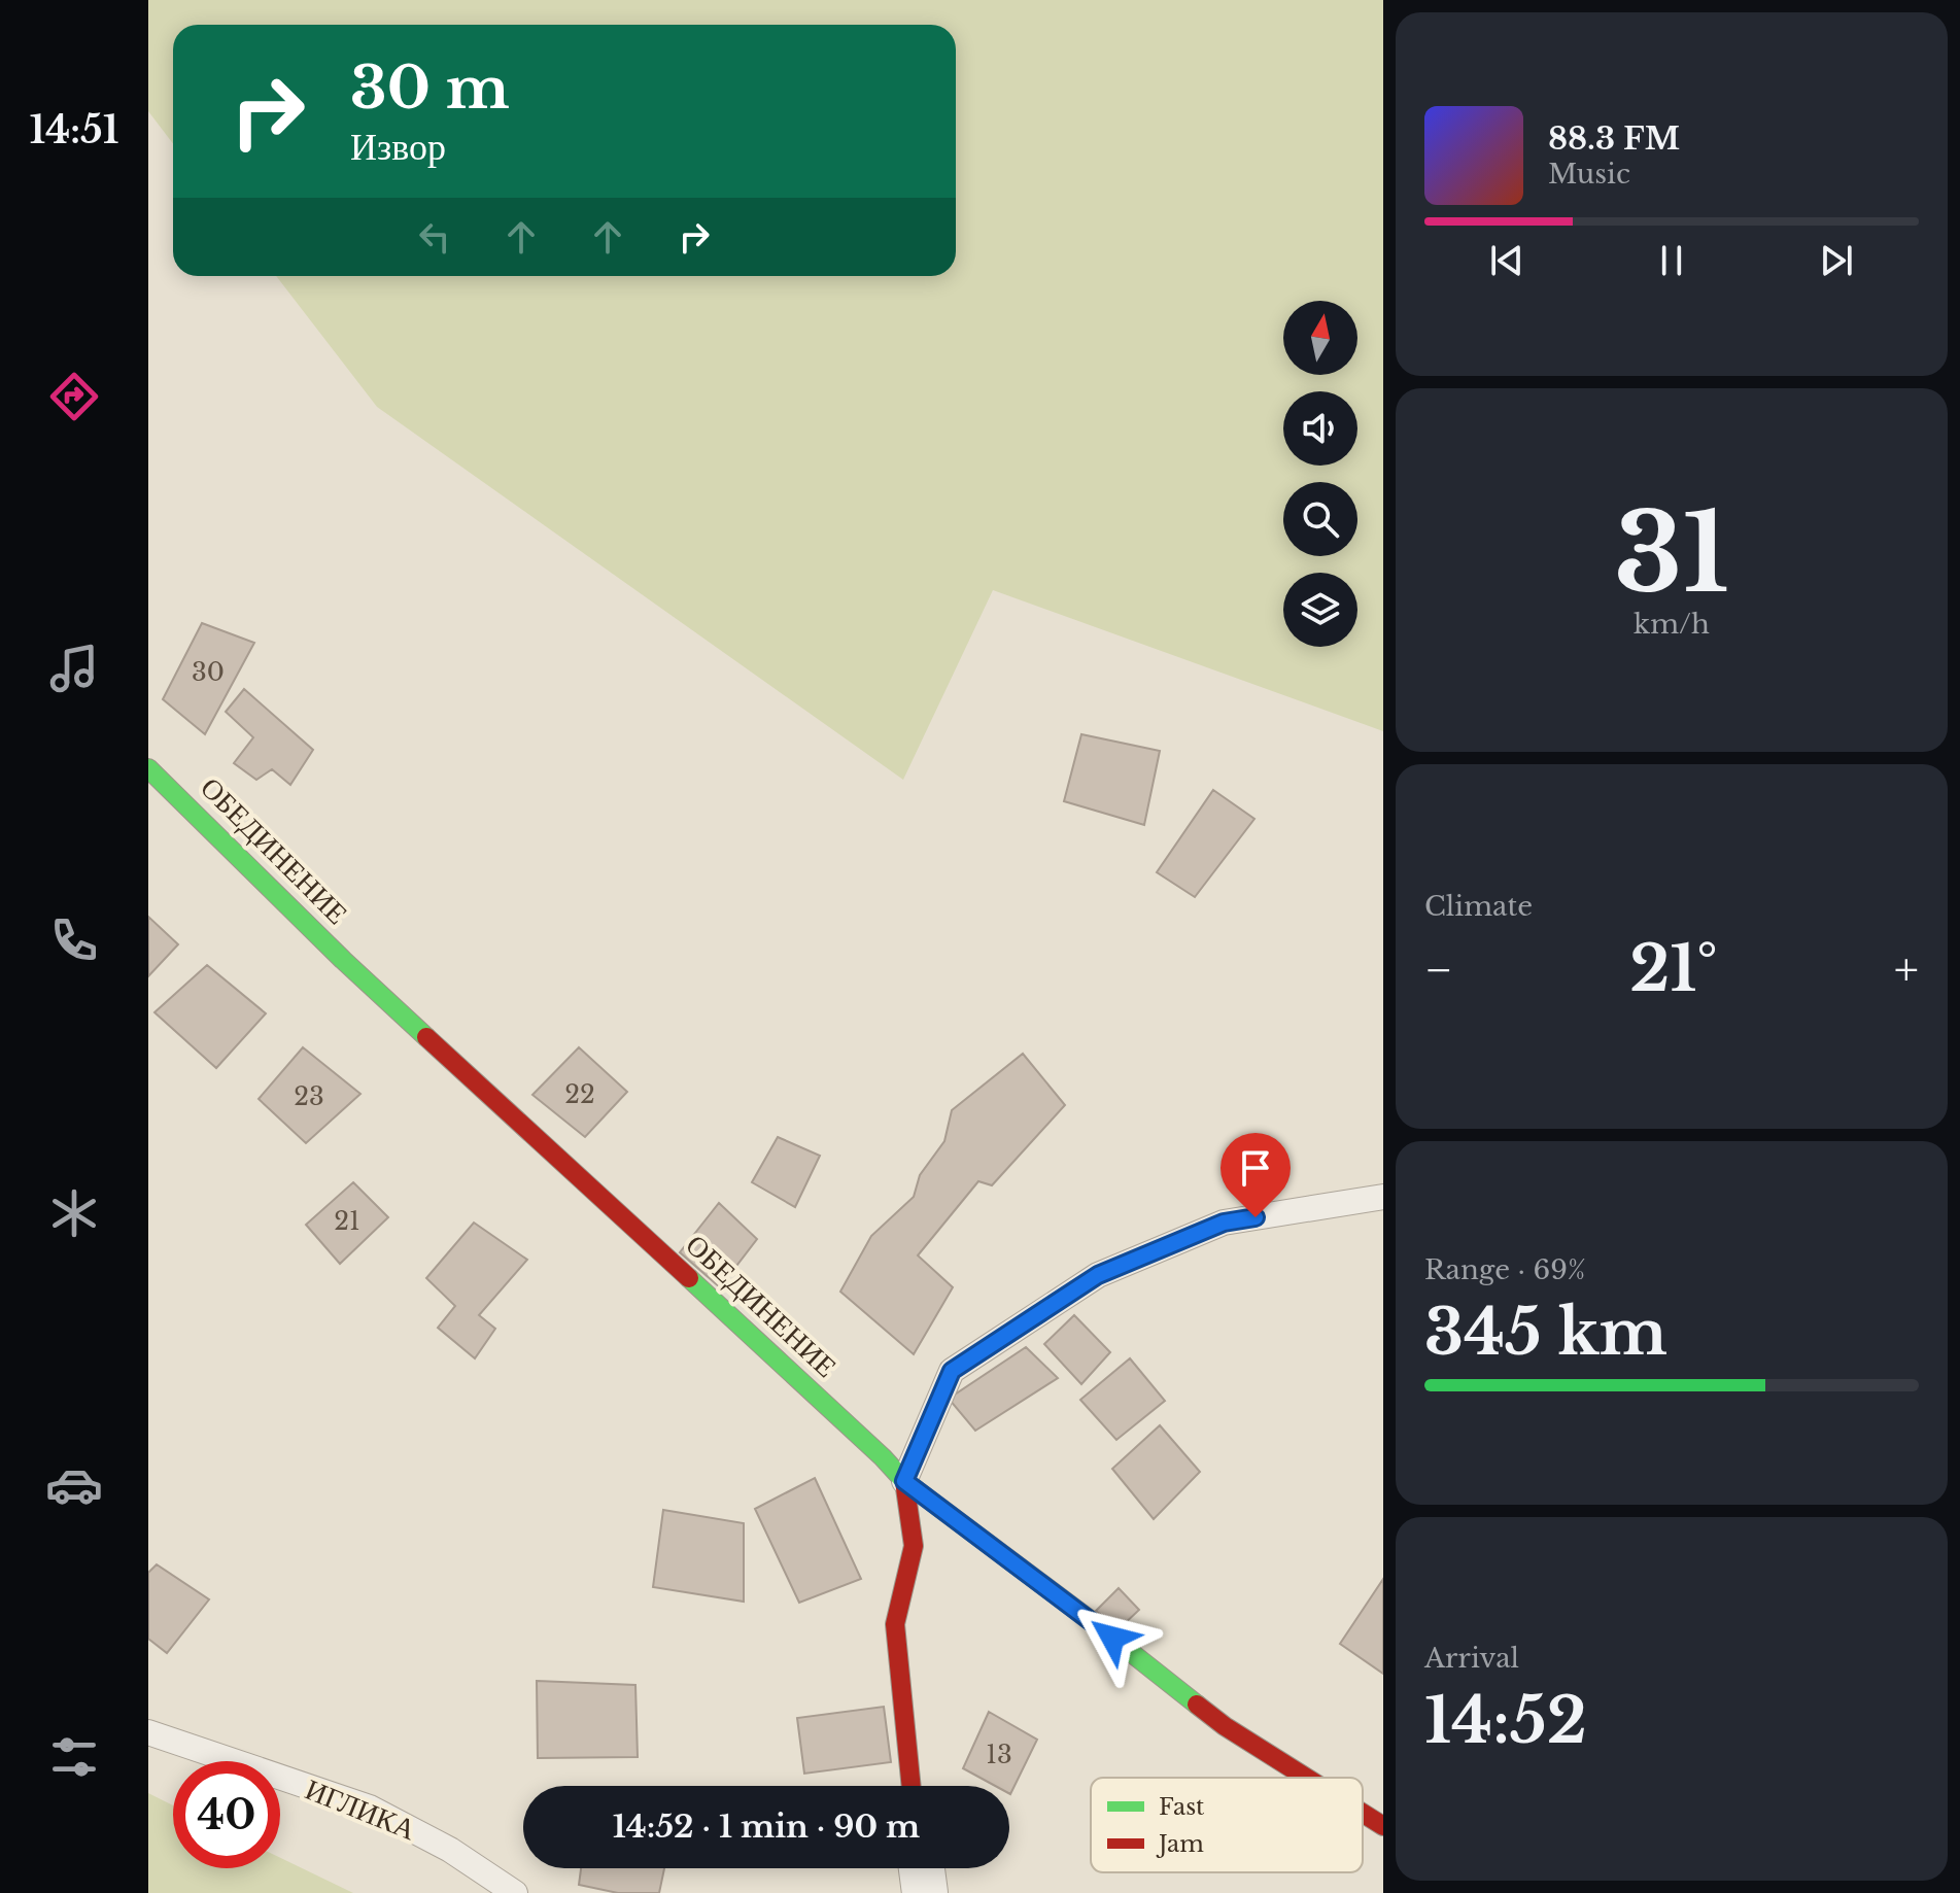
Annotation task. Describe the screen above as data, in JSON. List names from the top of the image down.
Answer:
{
  "streets": {
    "street": ["ОБЕДИНЕНИЕ"],
    "lane": ["ИГЛИКА"]
  },
  "house_numbers": [
    "30",
    "22",
    "23",
    "21",
    "13"
  ],
  "legend": ["Fast", "Jam"],
  "north": "top",
  "page": {
    "tabs": "14:51",
    "turn": ["30 m", "Извор"],
    "song": ["88.3 FM", "Music"],
    "tile": [
      ["31", "km/h"],
      "Climate",
      ["Range · 69%", "345 km"],
      ["Arrival", "14:52"]
    ],
    "heat": ["−", "21°", "+"],
    "limit": "40",
    "trip": "14:52 · 1 min · 90 m"
  }
}
